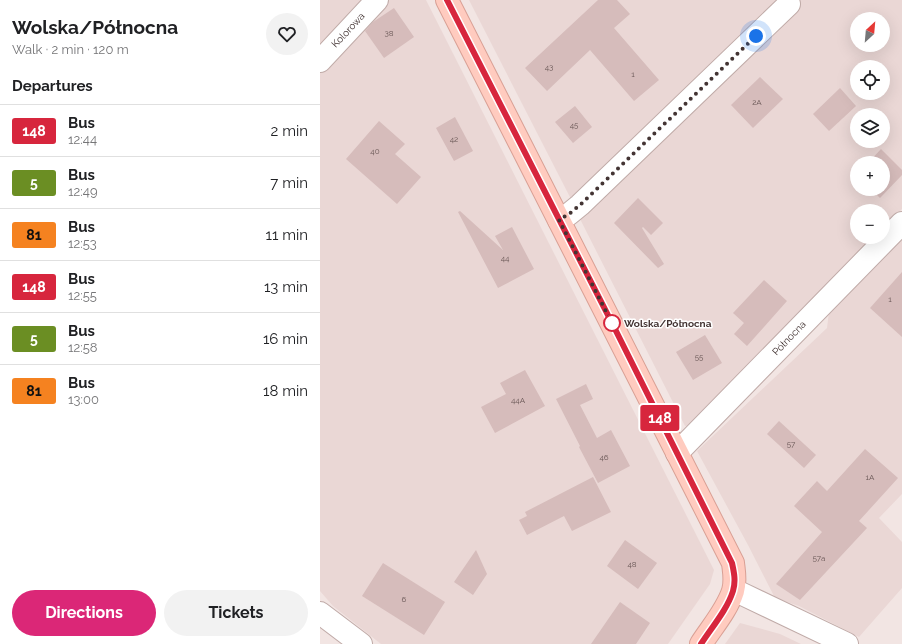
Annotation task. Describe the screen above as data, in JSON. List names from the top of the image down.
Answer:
{
  "streets": {
    "street": ["Kolorowa", "Północna"]
  },
  "places": ["Wolska/Północna"],
  "lines": ["bus line 148"],
  "house_numbers": [
    "38",
    "43",
    "1",
    "2A",
    "45",
    "42",
    "40",
    "44",
    "1",
    "55",
    "44A",
    "57",
    "46",
    "1A",
    "57a",
    "48",
    "6"
  ],
  "north": "top right",
  "page": {
    "heading": [
      ["Wolska/Północna", "Walk · 2 min · 120 m"],
      "Departures"
    ],
    "on_map": "148",
    "map_buttons": ["+", "−"],
    "list": [
      {
        "mark": "148",
        "name": "Bus",
        "note": "12:44",
        "value": "2 min"
      },
      {
        "mark": "5",
        "name": "Bus",
        "note": "12:49",
        "value": "7 min"
      },
      {
        "mark": "81",
        "name": "Bus",
        "note": "12:53",
        "value": "11 min"
      },
      {
        "mark": "148",
        "name": "Bus",
        "note": "12:55",
        "value": "13 min"
      },
      {
        "mark": "5",
        "name": "Bus",
        "note": "12:58",
        "value": "16 min"
      },
      {
        "mark": "81",
        "name": "Bus",
        "note": "13:00",
        "value": "18 min"
      }
    ],
    "buttons": ["Directions", "Tickets"]
  }
}
